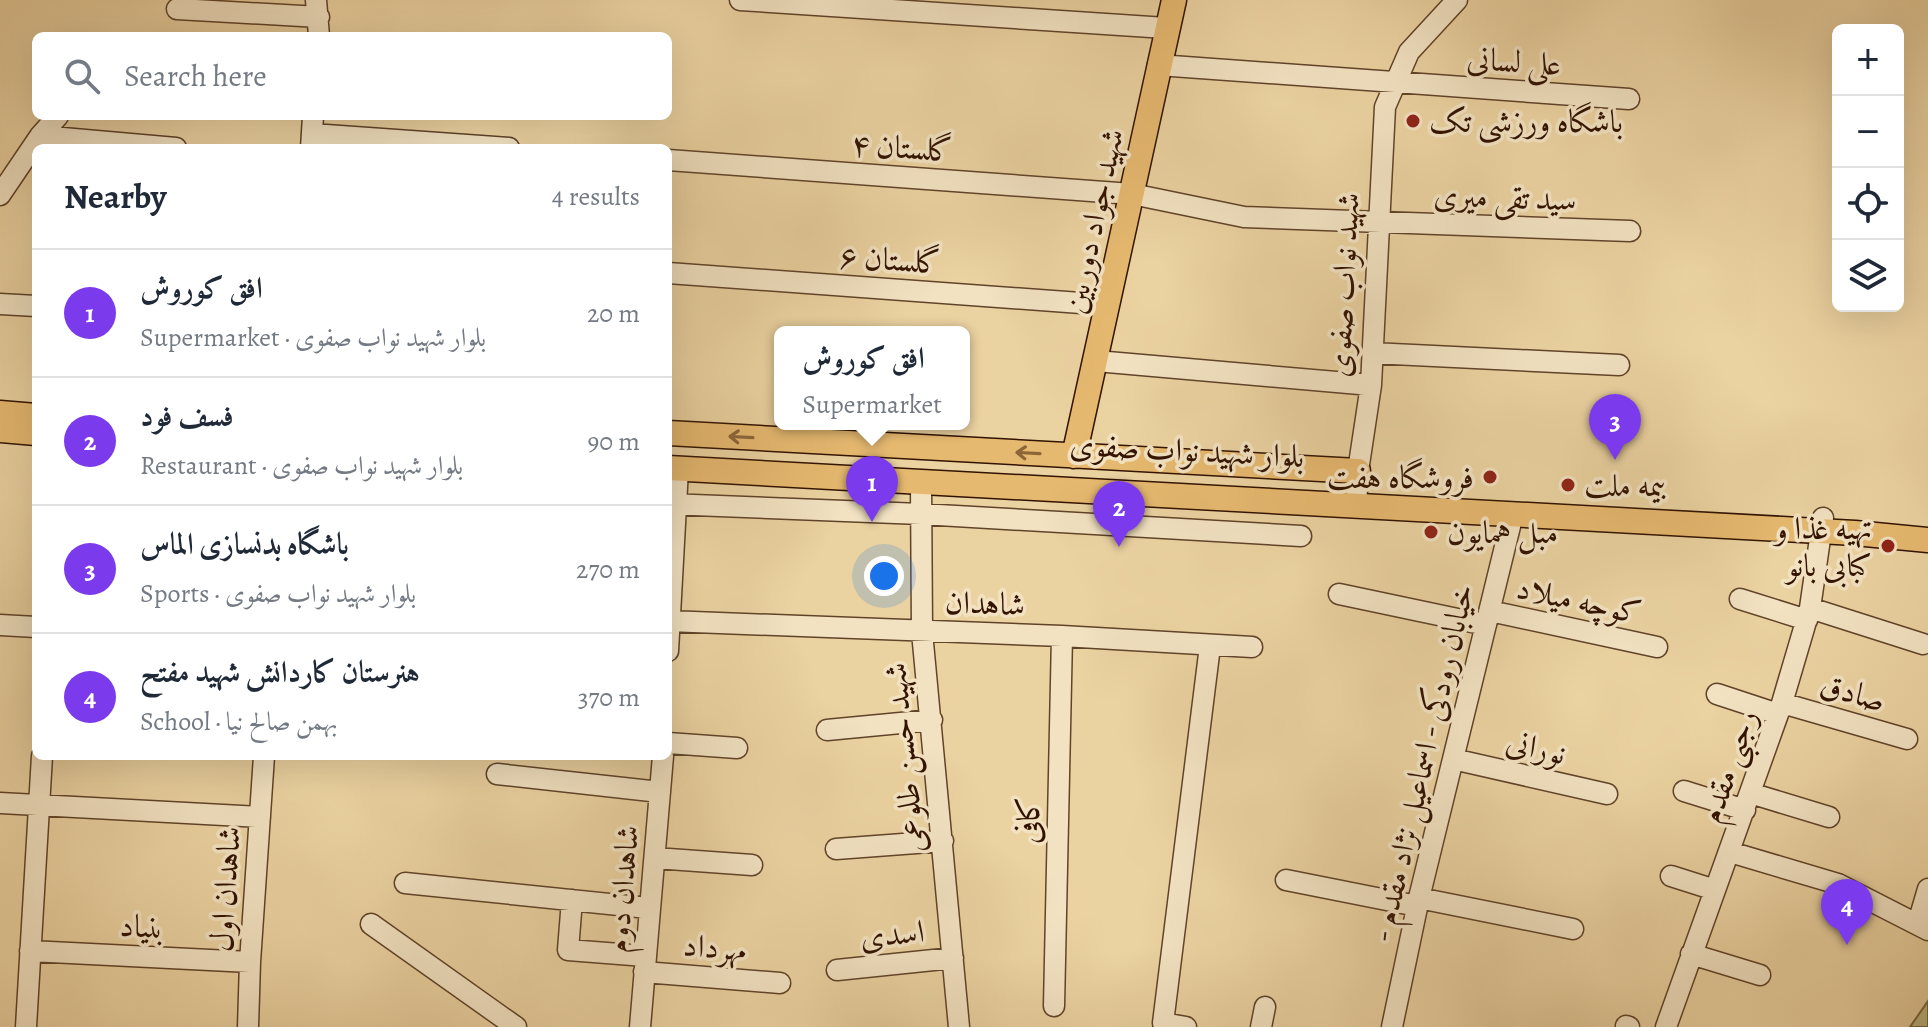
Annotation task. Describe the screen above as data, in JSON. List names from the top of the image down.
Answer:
{
  "streets": {
    "main road": ["شهید جواد دوربین", "بلوار شهید نواب صفوی"],
    "street": [
      "علی لسانی",
      "گلستان ۴",
      "سید تقی میری",
      "گلستان ۶",
      "شهید نواب صفوی",
      "کوچه میلاد",
      "شاهدان",
      "صادق",
      "نورانی",
      "شهید حسن طلوعی",
      "- خیابان رودکی - اسماعیل نژاد مقدم",
      "رجبی مقدم",
      "کافی",
      "شاهدان اول",
      "شاهدان دوم",
      "بنیاد",
      "اسدی",
      "مهرداد"
    ]
  },
  "crossings": [
    ["علی لسانی", "شهید جواد دوربین"],
    ["علی لسانی", "شهید نواب صفوی"],
    ["گلستان ۴", "سید تقی میری"],
    ["گلستان ۴", "شهید جواد دوربین"],
    ["گلستان ۴", "شهید نواب صفوی"],
    ["سید تقی میری", "شهید نواب صفوی"],
    ["شهید جواد دوربین", "گلستان ۶"],
    ["شهید نواب صفوی", "بلوار شهید نواب صفوی"],
    ["بلوار شهید نواب صفوی", "شهید حسن طلوعی"],
    ["بلوار شهید نواب صفوی", "- خیابان رودکی - اسماعیل نژاد مقدم"],
    ["بلوار شهید نواب صفوی", "رجبی مقدم"],
    ["کوچه میلاد", "- خیابان رودکی - اسماعیل نژاد مقدم"],
    ["شاهدان", "شهید حسن طلوعی"],
    ["شاهدان", "کافی"],
    ["صادق", "رجبی مقدم"],
    ["نورانی", "- خیابان رودکی - اسماعیل نژاد مقدم"],
    ["شهید حسن طلوعی", "اسدی"],
    ["شاهدان اول", "بنیاد"],
    ["شاهدان دوم", "مهرداد"]
  ],
  "places": [
    "باشگاه ورزشی تک",
    "فروشگاه هفت",
    "بیمه ملت",
    "مبل همایون",
    "تهیه غذا و کبابی بانو"
  ],
  "page": {
    "map_buttons": ["+", "−"],
    "search": "Search here",
    "heading": ["Nearby", "4 results"],
    "list": [
      {
        "mark": "1",
        "name": "افق کوروش",
        "note": "Supermarket · بلوار شهید نواب صفوی",
        "value": "20 m"
      },
      {
        "mark": "2",
        "name": "فسف فود",
        "note": "Restaurant · بلوار شهید نواب صفوی",
        "value": "90 m"
      },
      {
        "mark": "3",
        "name": "باشگاه بدنسازی الماس",
        "note": "Sports · بلوار شهید نواب صفوی",
        "value": "270 m"
      },
      {
        "mark": "4",
        "name": "هنرستان کاردانش شهید مفتح",
        "note": "School · بهمن صالح نیا",
        "value": "370 m"
      }
    ],
    "popup": ["افق کوروش", "Supermarket"],
    "pins": [
      "3",
      "1",
      "2",
      "4"
    ]
  }
}
